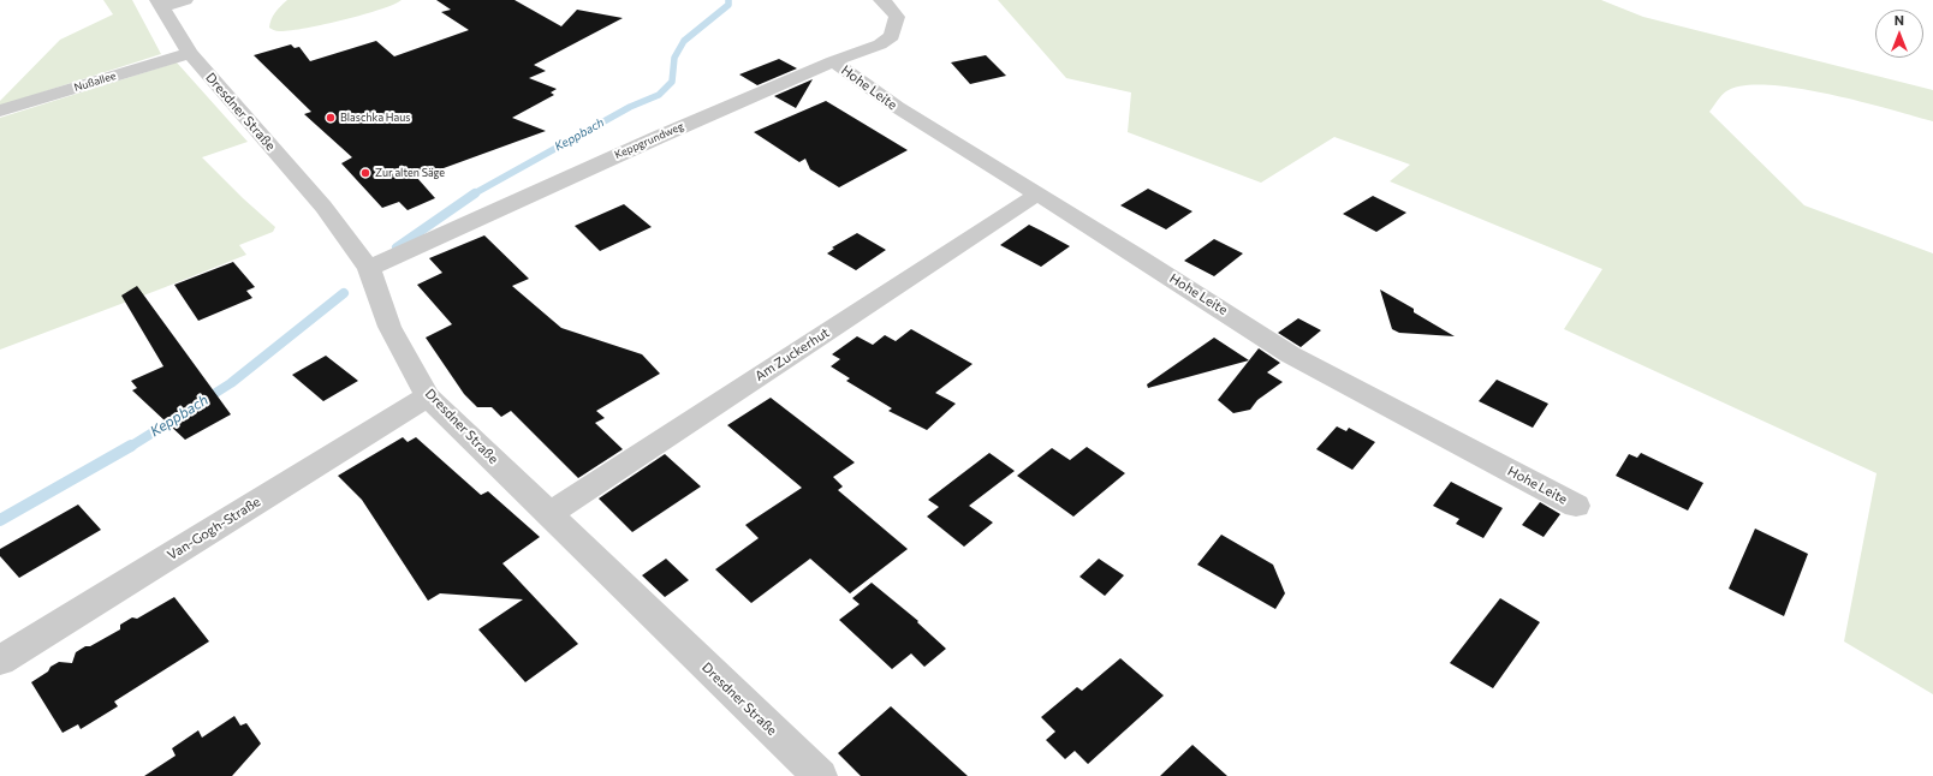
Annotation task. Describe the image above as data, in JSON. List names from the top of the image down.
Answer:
{
  "streets": {
    "street": [
      "Nußallee",
      "Hohe Leite",
      "Dresdner Straße",
      "Keppgrundweg",
      "Am Zuckerhut",
      "Van-Gogh-Straße"
    ]
  },
  "crossings": [
    ["Nußallee", "Dresdner Straße"],
    ["Hohe Leite", "Keppgrundweg"],
    ["Hohe Leite", "Am Zuckerhut"],
    ["Dresdner Straße", "Keppgrundweg"],
    ["Dresdner Straße", "Am Zuckerhut"],
    ["Dresdner Straße", "Van-Gogh-Straße"]
  ],
  "water": ["Keppbach"],
  "places": ["Blaschka Haus", "Zur alten Säge"],
  "north": "top"
}
